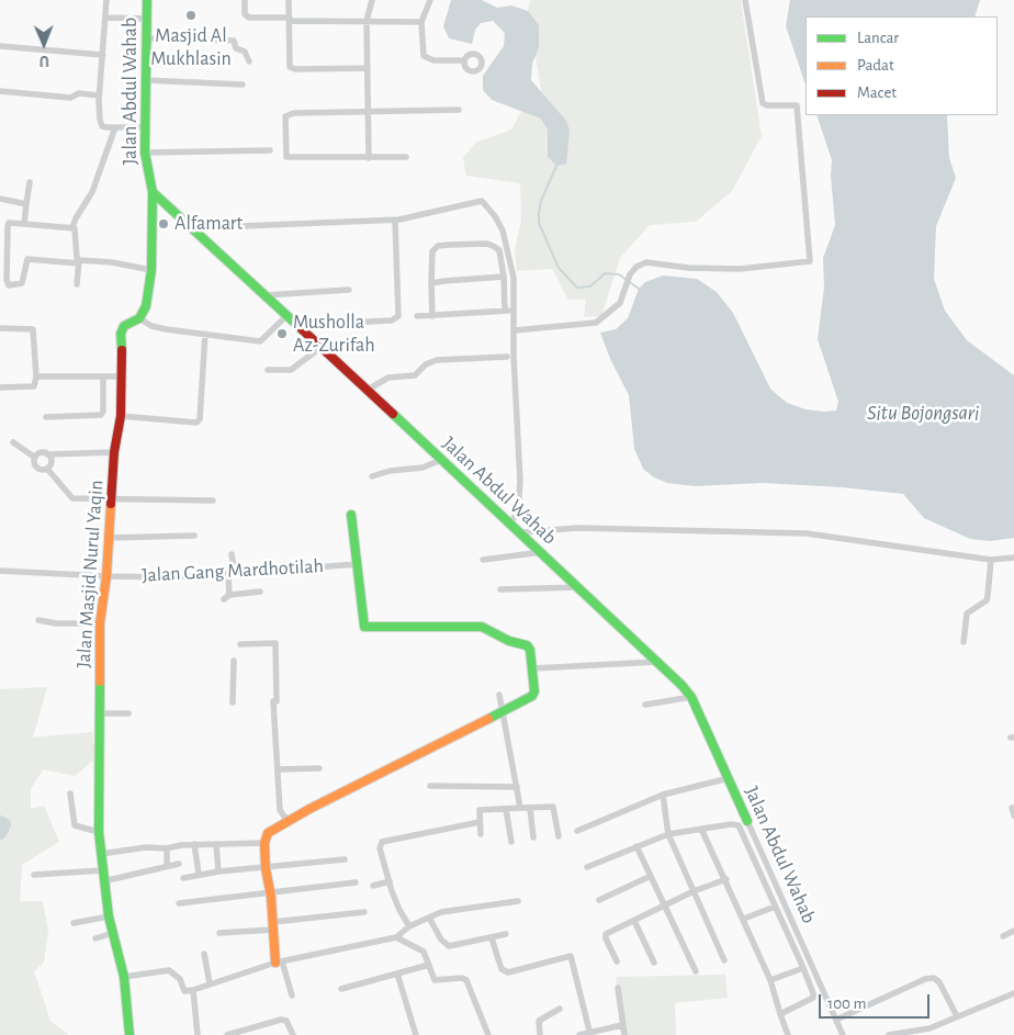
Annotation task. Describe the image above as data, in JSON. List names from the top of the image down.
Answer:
{
  "streets": {
    "street": ["Jalan Abdul Wahab", "Jalan Gang Mardhotilah", "Jalan Masjid Nurul Yaqin"]
  },
  "crossings": [
    ["Jalan Abdul Wahab", "Jalan Masjid Nurul Yaqin"],
    ["Jalan Gang Mardhotilah", "Jalan Masjid Nurul Yaqin"]
  ],
  "water": ["Situ Bojongsari"],
  "places": ["Masjid Al Mukhlasin", "Alfamart", "Musholla Az-Zurifah"],
  "legend": ["Lancar", "Padat", "Macet"],
  "scale_bar": "100 m",
  "north": "bottom"
}
